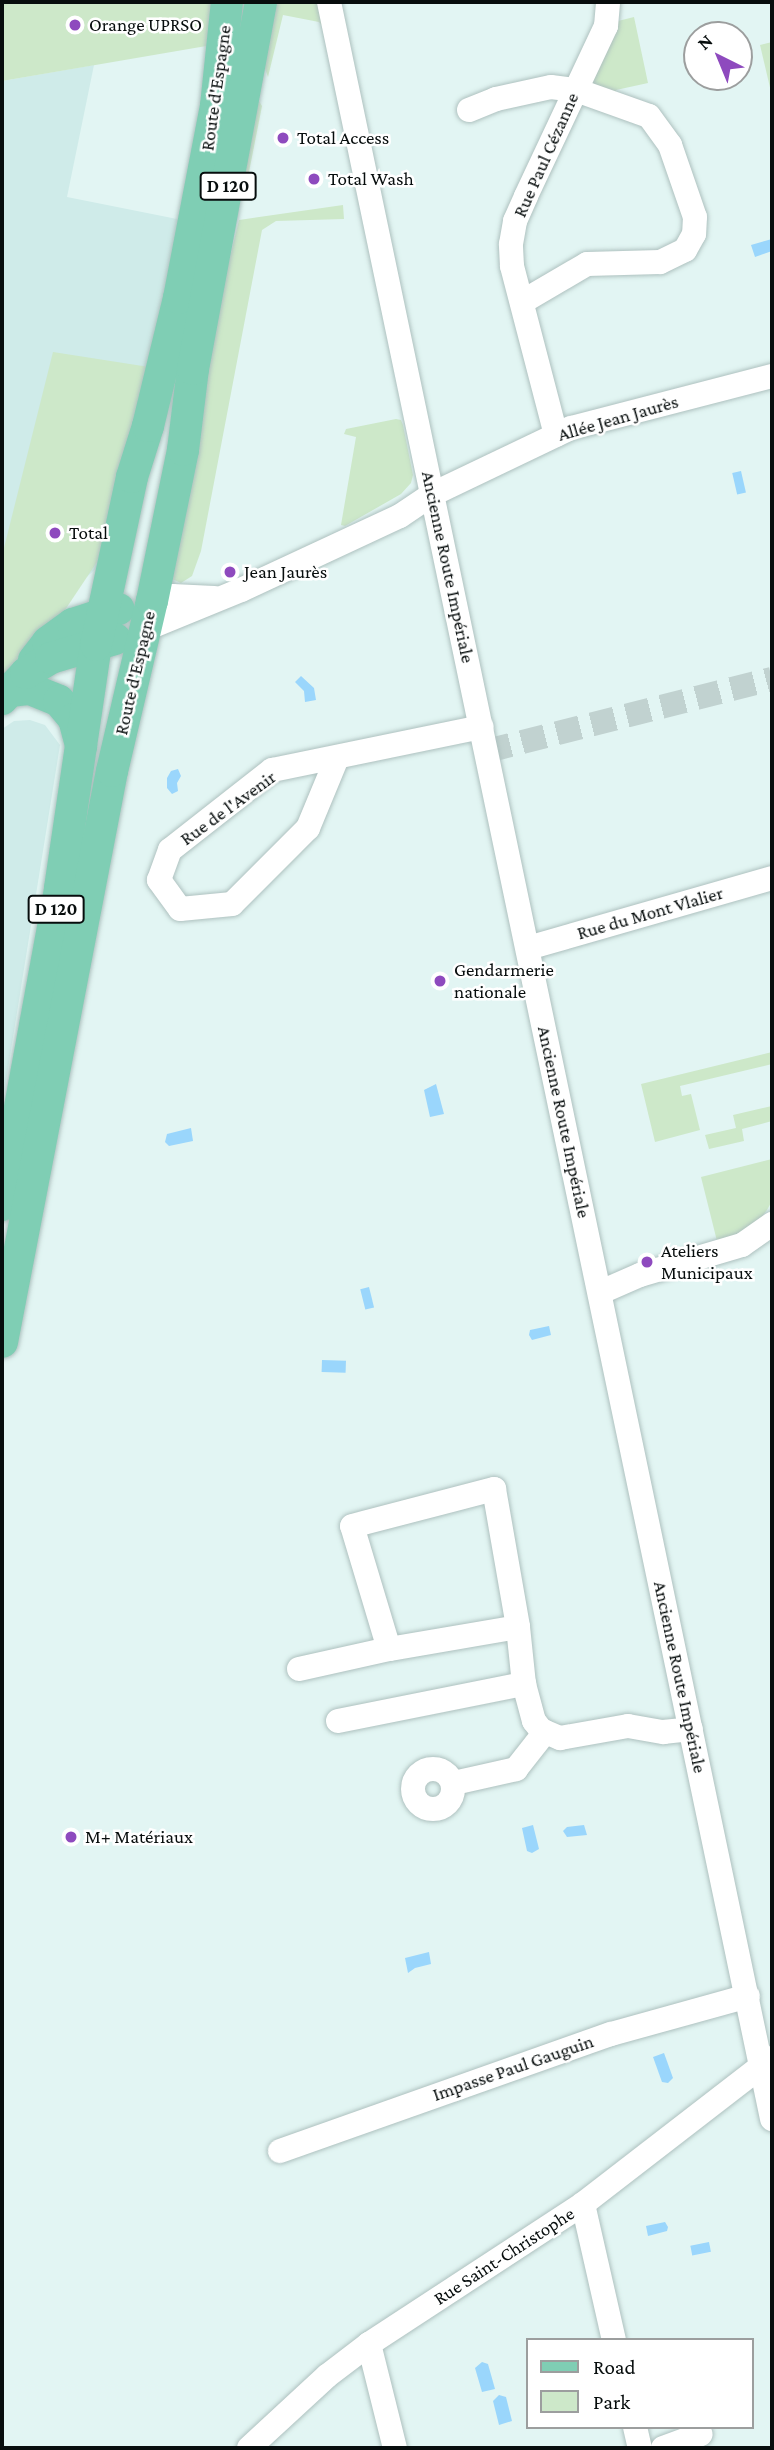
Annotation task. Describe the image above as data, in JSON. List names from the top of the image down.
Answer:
{
  "streets": {
    "main road": ["Route d'Espagne", "D 120"],
    "street": [
      "Rue Paul Cézanne",
      "Allée Jean Jaurès",
      "Ancienne Route Impériale",
      "Rue de l'Avenir",
      "Rue du Mont Vlalier",
      "Impasse Paul Gauguin",
      "Rue Saint-Christophe"
    ]
  },
  "crossings": [
    ["Route d'Espagne", "Allée Jean Jaurès"],
    ["Rue Paul Cézanne", "Allée Jean Jaurès"],
    ["Allée Jean Jaurès", "Ancienne Route Impériale"],
    ["Ancienne Route Impériale", "Rue de l'Avenir"],
    ["Ancienne Route Impériale", "Rue du Mont Vlalier"],
    ["Ancienne Route Impériale", "Impasse Paul Gauguin"],
    ["Ancienne Route Impériale", "Rue Saint-Christophe"]
  ],
  "places": [
    "Orange UPRSO",
    "Total Access",
    "Total Wash",
    "Total",
    "Jean Jaurès",
    "Gendarmerie nationale",
    "Ateliers Municipaux",
    "M+ Matériaux"
  ],
  "legend": ["Road", "Park"],
  "north": "top left"
}
